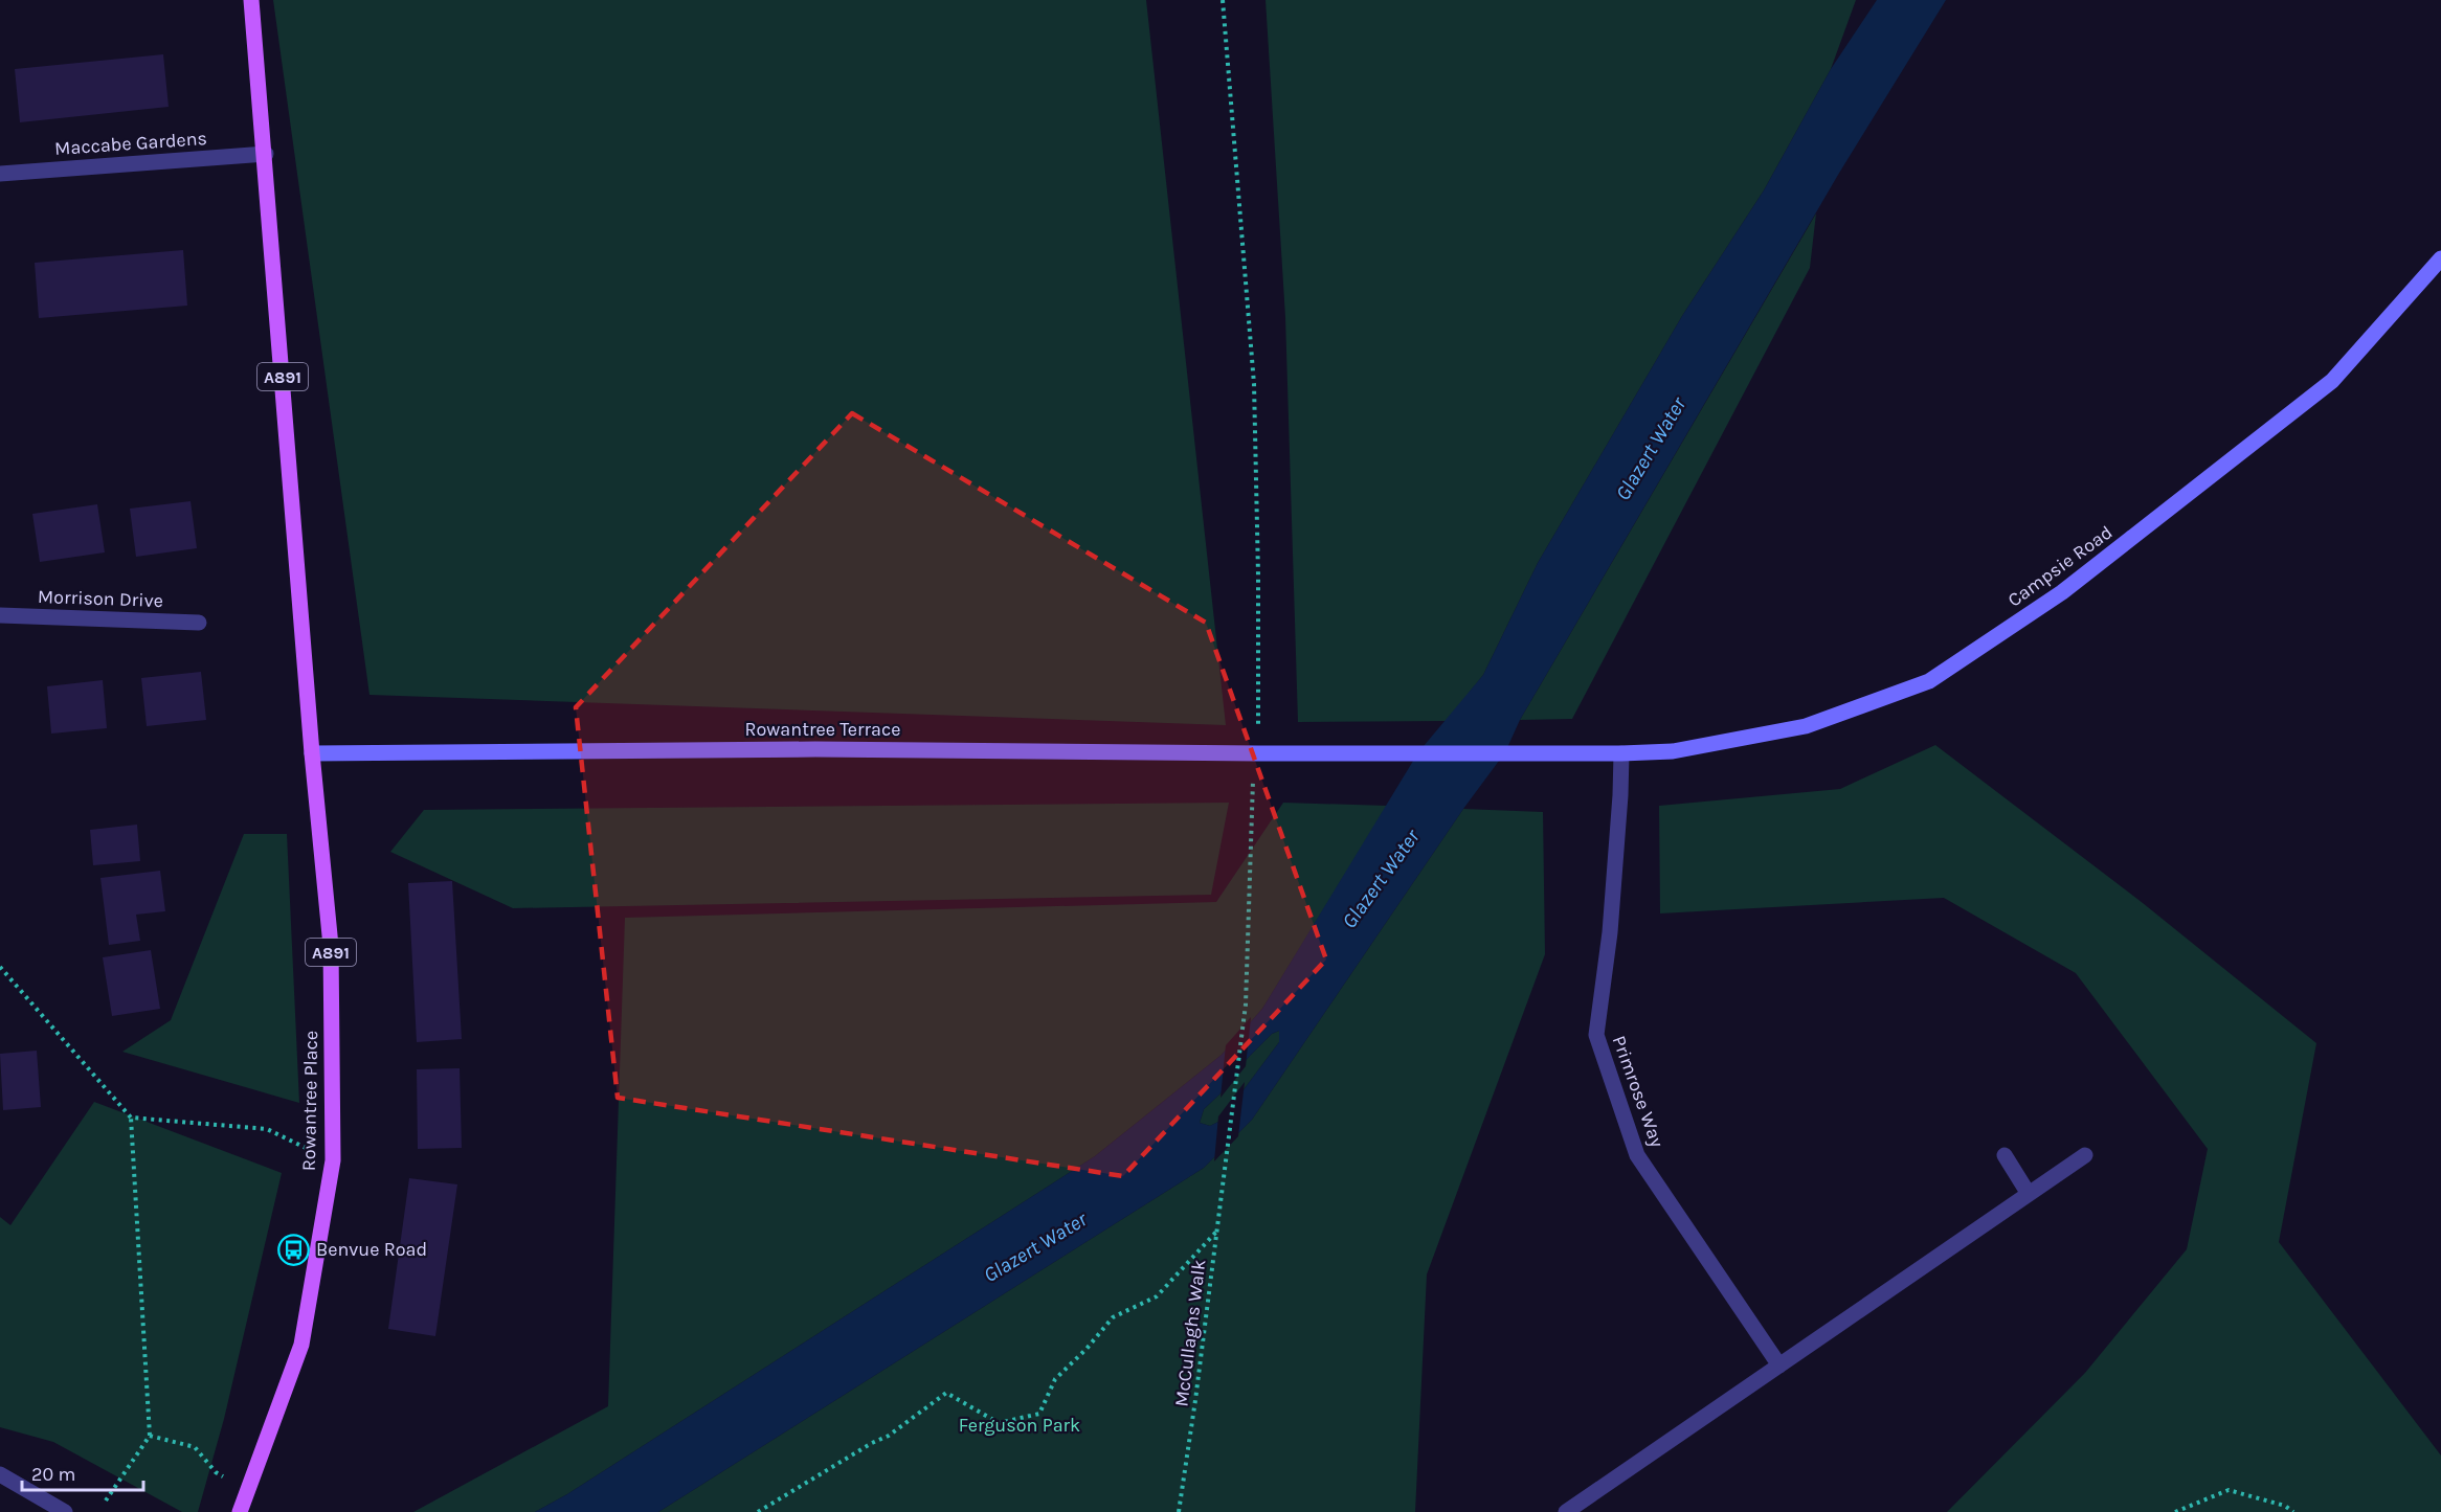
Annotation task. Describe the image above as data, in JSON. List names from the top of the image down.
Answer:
{
  "streets": {
    "main road": [
      "A891",
      "Campsie Road",
      "Rowantree Terrace",
      "Rowantree Place"
    ],
    "street": ["Maccabe Gardens", "Morrison Drive", "Primrose Way"],
    "path": ["McCullaghs Walk"]
  },
  "crossings": [
    ["Maccabe Gardens", "A891"],
    ["A891", "Rowantree Terrace"],
    ["A891", "Rowantree Place"],
    ["Campsie Road", "Rowantree Terrace"],
    ["Campsie Road", "Primrose Way"],
    ["Rowantree Terrace", "Rowantree Place"],
    ["Rowantree Terrace", "McCullaghs Walk"]
  ],
  "water": ["Glazert Water"],
  "parks": ["Ferguson Park"],
  "places": {
    "bus stop": ["Benvue Road"]
  },
  "scale_bar": "20 m"
}
